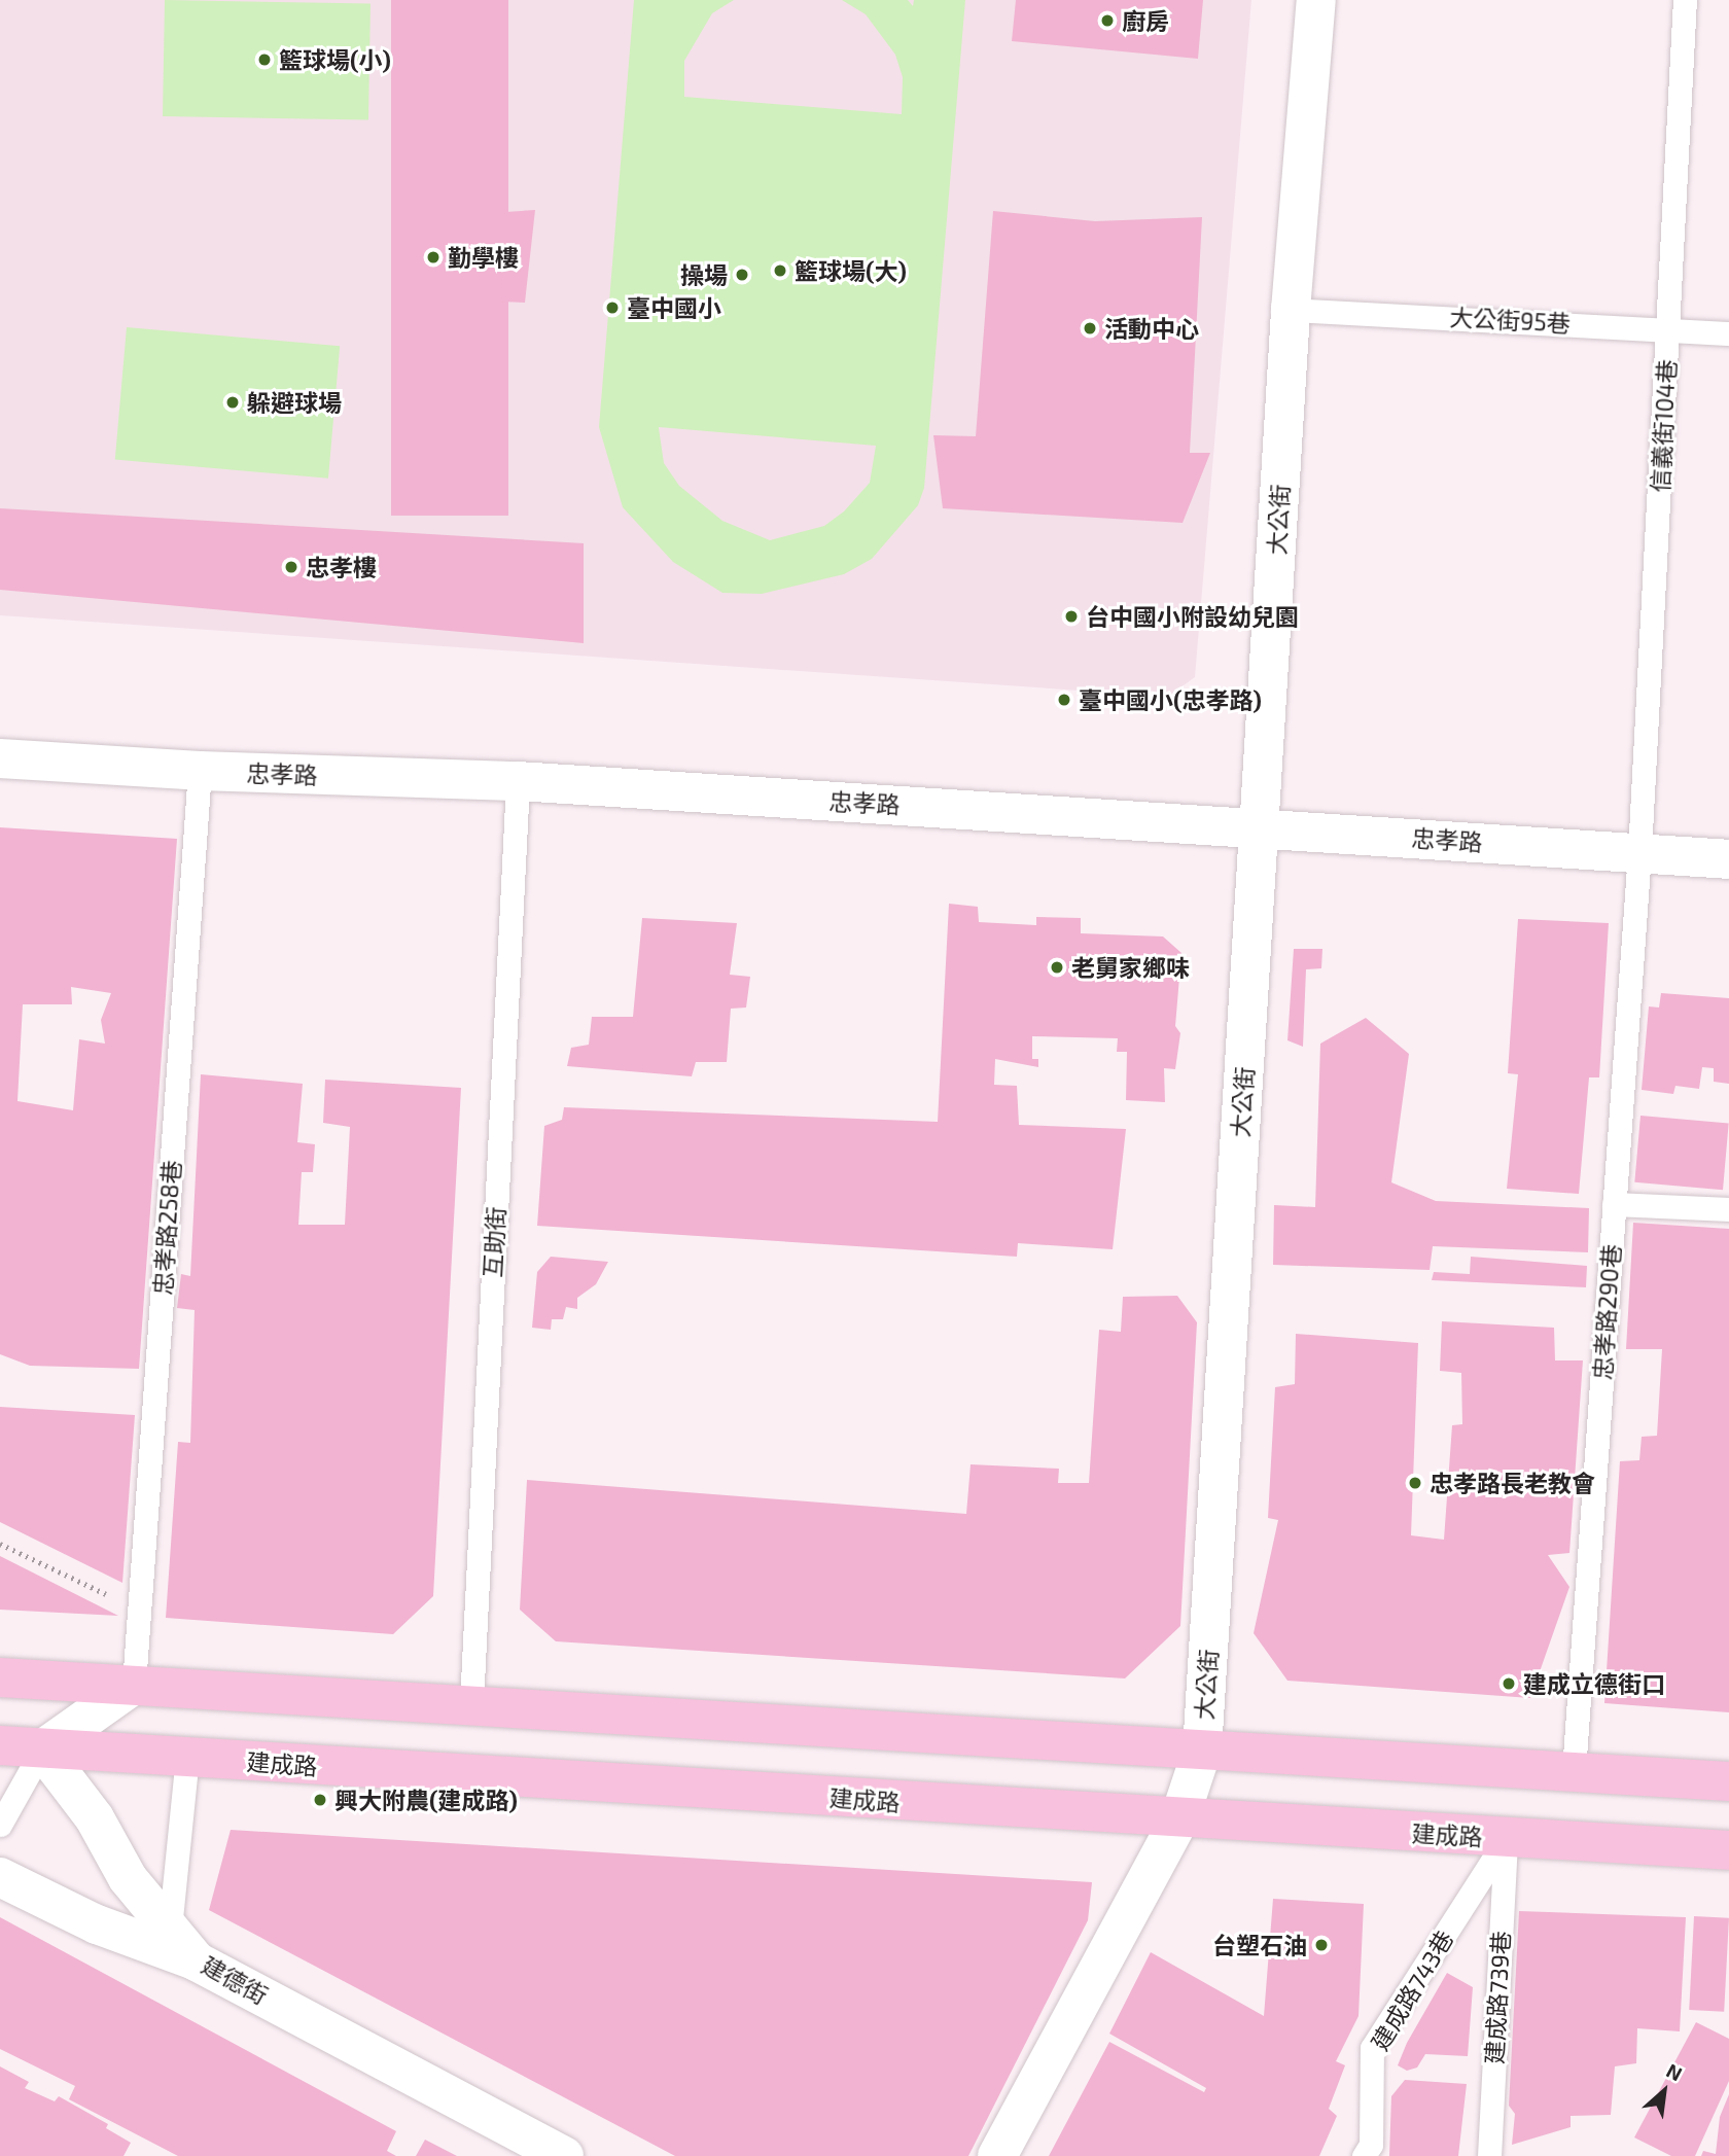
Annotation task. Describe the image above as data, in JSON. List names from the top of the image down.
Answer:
{
  "streets": {
    "main road": ["建成路"],
    "street": ["大公街", "忠孝路", "建德街"],
    "lane": [
      "大公街95巷",
      "信義街104巷",
      "忠孝路258巷",
      "互助街",
      "忠孝路290巷",
      "建成路743巷",
      "建成路739巷"
    ]
  },
  "crossings": [
    ["大公街95巷", "信義街104巷"],
    ["大公街95巷", "大公街"],
    ["信義街104巷", "忠孝路"],
    ["信義街104巷", "忠孝路290巷"],
    ["大公街", "忠孝路"],
    ["大公街", "建成路"],
    ["忠孝路", "忠孝路258巷"],
    ["忠孝路", "互助街"],
    ["忠孝路", "忠孝路290巷"],
    ["建成路", "建德街"],
    ["建成路", "建成路743巷"],
    ["建成路", "建成路739巷"],
    ["建成路743巷", "建成路739巷"]
  ],
  "places": [
    "廚房",
    "籃球場(小)",
    "勤學樓",
    "籃球場(大)",
    "操場",
    "臺中國小",
    "活動中心",
    "躲避球場",
    "忠孝樓",
    "台中國小附設幼兒園",
    "臺中國小(忠孝路)",
    "老舅家鄉味",
    "忠孝路長老教會",
    "建成立德街口",
    "興大附農(建成路)",
    "台塑石油"
  ],
  "north": "top right"
}
